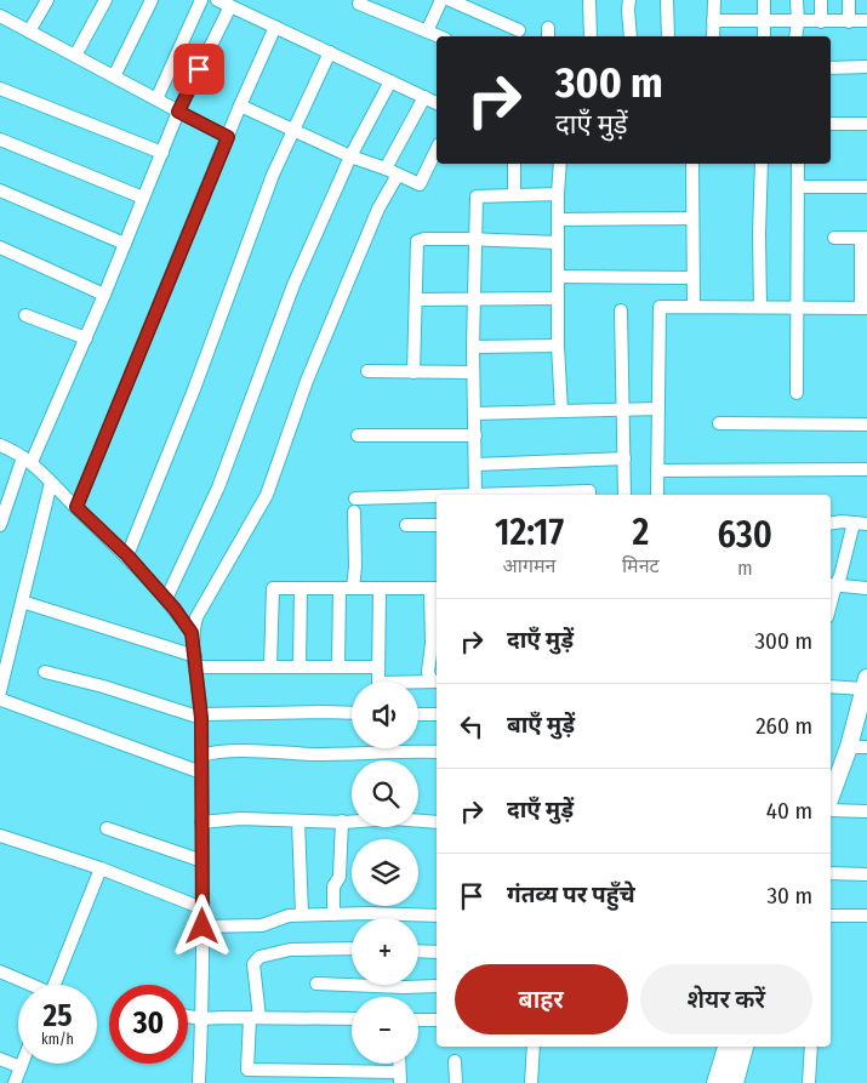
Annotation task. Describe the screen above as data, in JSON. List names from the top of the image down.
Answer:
{
  "page": {
    "turn": ["300 m", "दाएँ मुड़ें"],
    "eta": [
      "12:17",
      "आगमन",
      "2",
      "मिनट",
      "630",
      "m"
    ],
    "list": [
      {
        "name": "दाएँ मुड़ें",
        "value": "300 m"
      },
      {
        "name": "बाएँ मुड़ें",
        "value": "260 m"
      },
      {
        "name": "दाएँ मुड़ें",
        "value": "40 m"
      },
      {
        "name": "गंतव्य पर पहुँचे",
        "value": "30 m"
      }
    ],
    "map_buttons": ["+", "−"],
    "buttons": ["बाहर", "शेयर करें"],
    "speed": "25 km/h",
    "limit": "30"
  }
}
